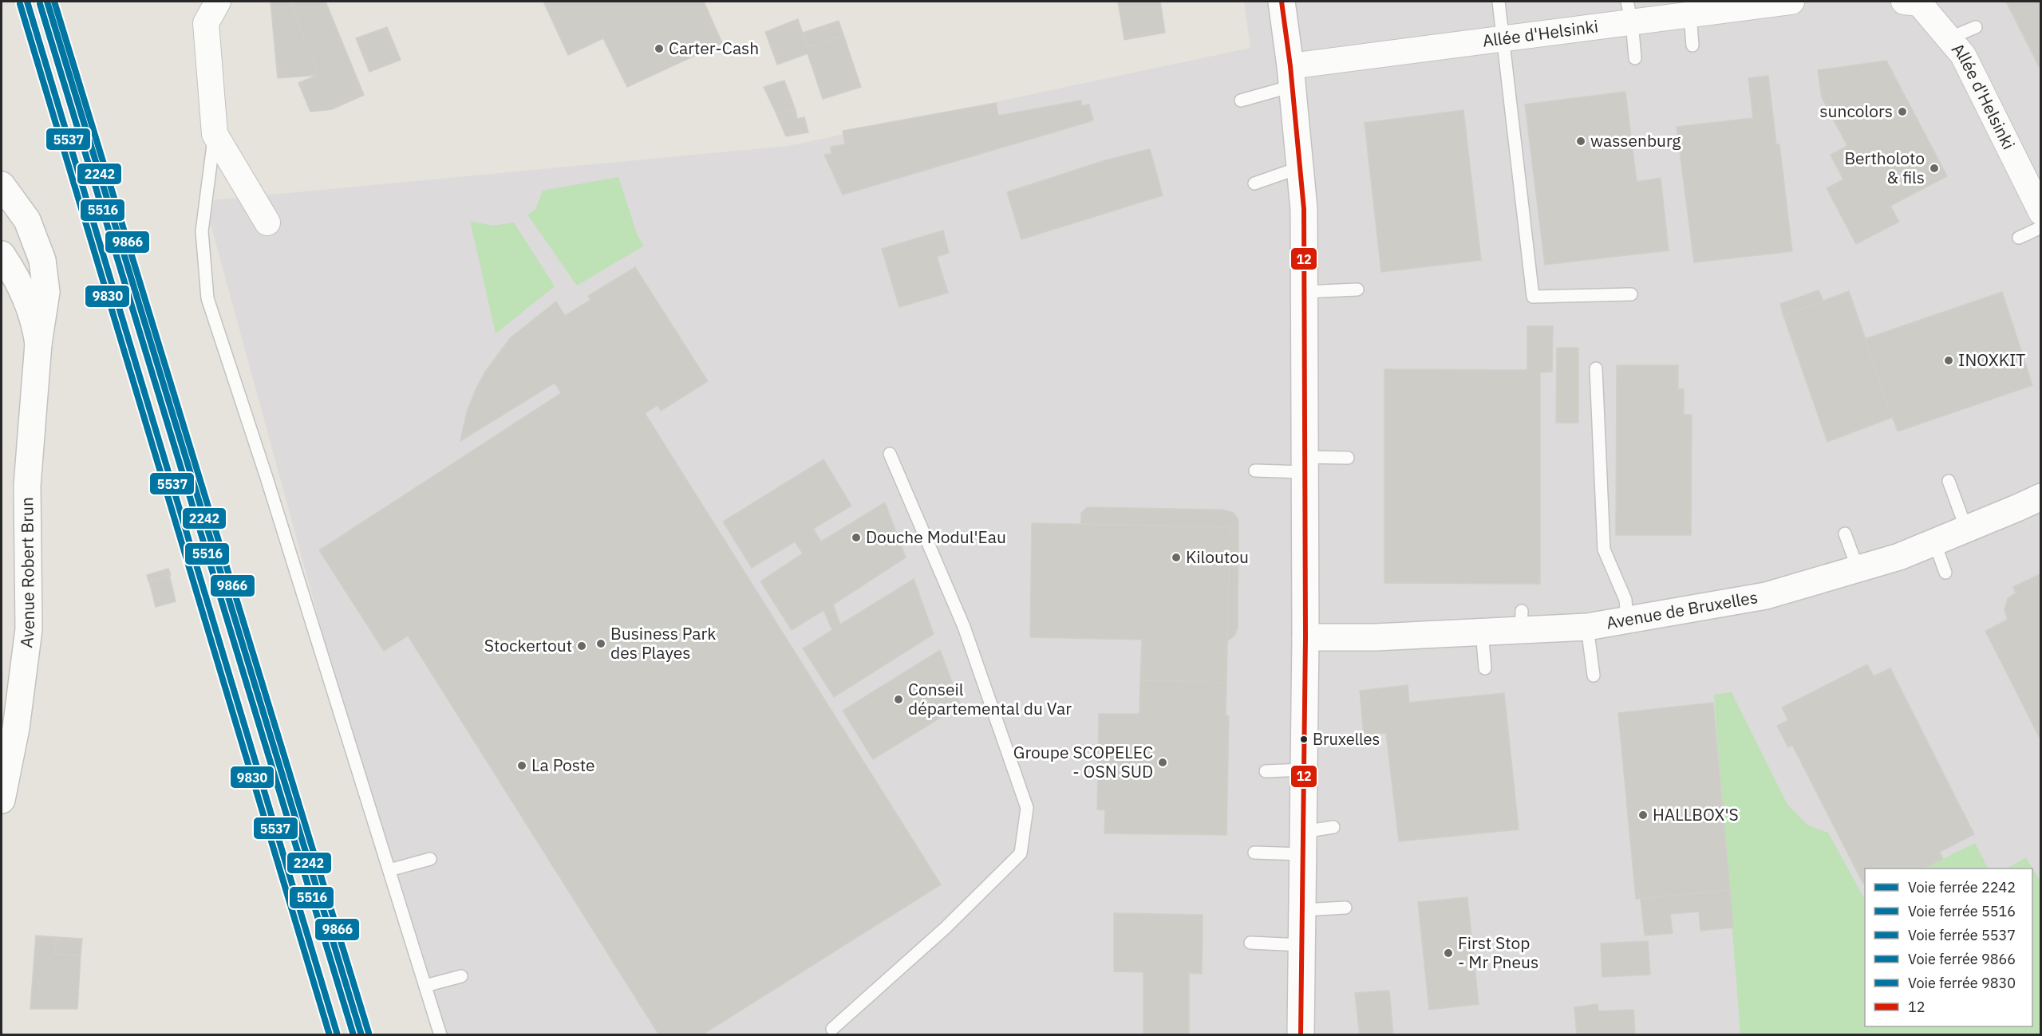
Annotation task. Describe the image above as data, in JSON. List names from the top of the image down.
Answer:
{
  "streets": {
    "street": ["Allée d'Helsinki", "Avenue Robert Brun", "Avenue de Bruxelles"]
  },
  "places": [
    "Carter-Cash",
    "suncolors",
    "wassenburg",
    "Bertholoto & fils",
    "INOXKIT",
    "Douche Modul'Eau",
    "Kiloutou",
    "Business Park des Playes",
    "Stockertout",
    "Conseil départemental du Var",
    "Bruxelles",
    "Groupe SCOPELEC - OSN SUD",
    "La Poste",
    "HALLBOX'S",
    "First Stop - Mr Pneus"
  ],
  "lines": [
    "rail line 2242",
    "rail line 5537",
    "rail line 9866",
    "transit line 12",
    "rail line 5516",
    "rail line 9830"
  ],
  "legend": [
    "Voie ferrée 2242",
    "Voie ferrée 5516",
    "Voie ferrée 5537",
    "Voie ferrée 9866",
    "Voie ferrée 9830",
    "12"
  ]
}
